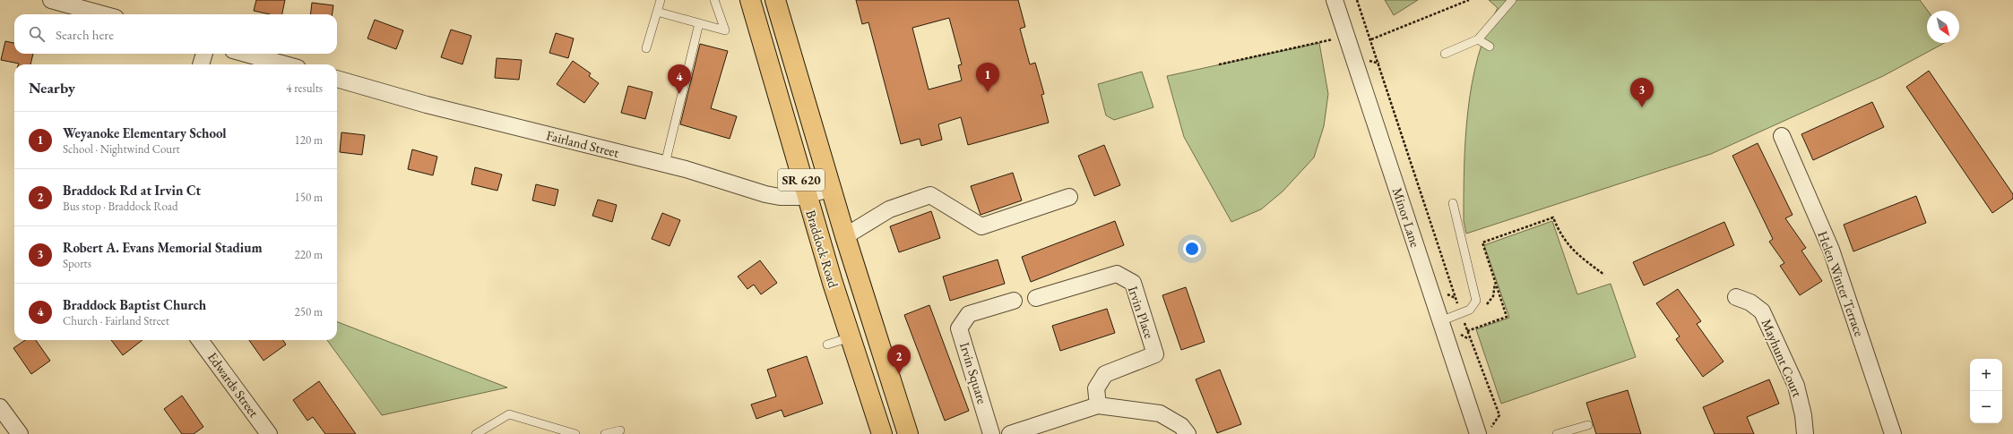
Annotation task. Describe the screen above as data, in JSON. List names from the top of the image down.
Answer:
{
  "streets": {
    "main road": ["SR 620", "Braddock Road"],
    "street": [
      "Fairland Street",
      "Minor Lane",
      "Helen Winter Terrace",
      "Irvin Place",
      "Mayhunt Court",
      "Irvin Square",
      "Edwards Street"
    ]
  },
  "crossings": [
    ["Fairland Street", "Braddock Road"]
  ],
  "north": "bottom right",
  "page": {
    "search": "Search here",
    "pins": [
      "1",
      "4",
      "3",
      "2"
    ],
    "heading": ["Nearby", "4 results"],
    "list": [
      {
        "mark": "1",
        "name": "Weyanoke Elementary School",
        "note": "School · Nightwind Court",
        "value": "120 m"
      },
      {
        "mark": "2",
        "name": "Braddock Rd at Irvin Ct",
        "note": "Bus stop · Braddock Road",
        "value": "150 m"
      },
      {
        "mark": "3",
        "name": "Robert A. Evans Memorial Stadium",
        "note": "Sports",
        "value": "220 m"
      },
      {
        "mark": "4",
        "name": "Braddock Baptist Church",
        "note": "Church · Fairland Street",
        "value": "250 m"
      }
    ],
    "map_buttons": ["+", "−"]
  }
}
